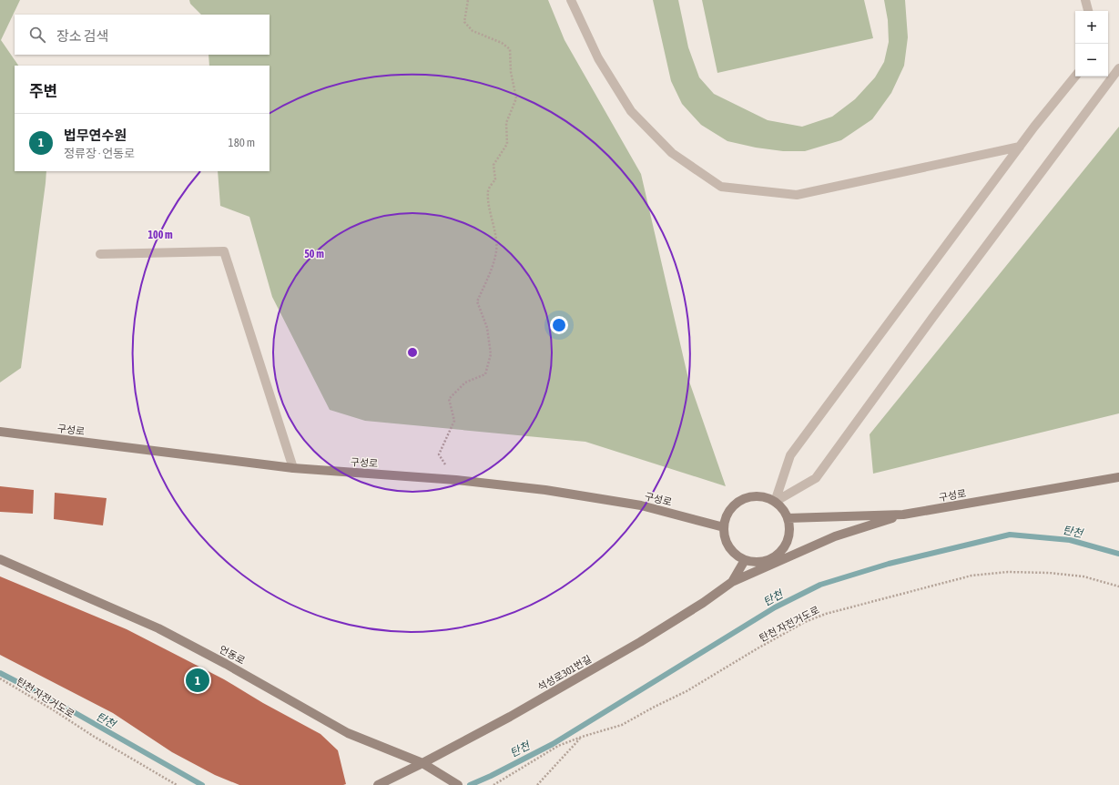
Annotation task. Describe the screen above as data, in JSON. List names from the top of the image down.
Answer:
{
  "streets": {
    "main road": ["구성로", "언동로", "석성로301번길"],
    "path": ["탄천 자전거도로"]
  },
  "crossings": [
    ["구성로", "석성로301번길"],
    ["언동로", "석성로301번길"]
  ],
  "water": ["탄천"],
  "page": {
    "map_buttons": ["+", "−"],
    "search": "장소 검색",
    "heading": "주변",
    "list": [
      {
        "mark": "1",
        "name": "법무연수원",
        "note": "정류장 · 언동로",
        "value": "180 m"
      }
    ],
    "pins": "1"
  },
  "rings": ["100 m", "50 m"]
}
